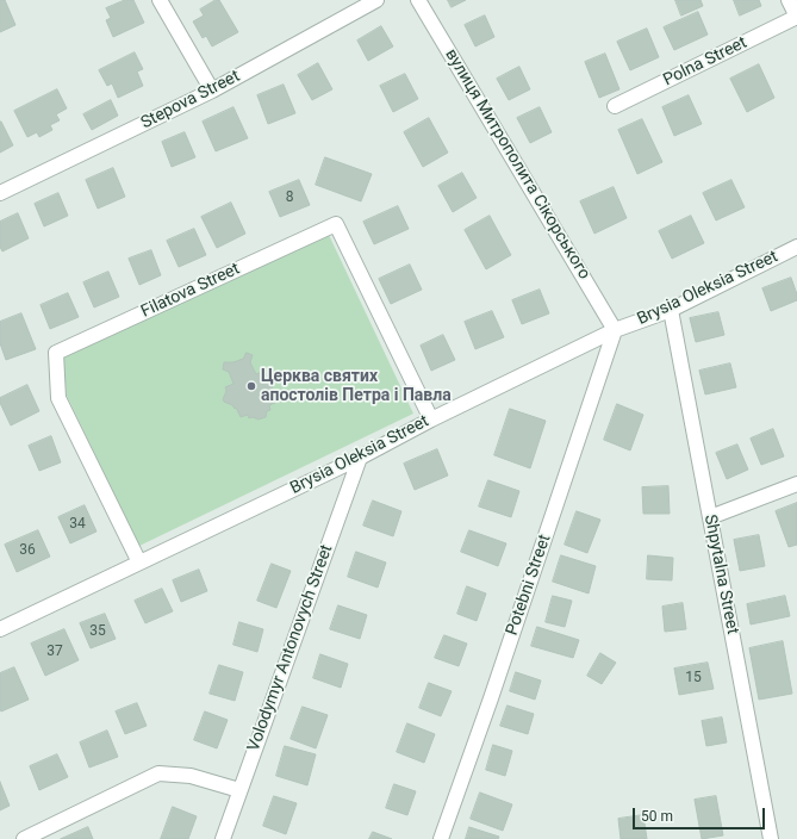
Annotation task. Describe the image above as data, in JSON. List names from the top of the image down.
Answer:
{
  "streets": {
    "street": [
      "Polna Street",
      "Stepova Street",
      "вулиця Митрополита Сікорського",
      "Brysia Oleksia Street",
      "Filatova Street",
      "Shpytalna Street",
      "Potebni Street",
      "Volodymyr Antonovych Street"
    ]
  },
  "crossings": [
    ["вулиця Митрополита Сікорського", "Brysia Oleksia Street"],
    ["вулиця Митрополита Сікорського", "Potebni Street"],
    ["Brysia Oleksia Street", "Filatova Street"],
    ["Brysia Oleksia Street", "Shpytalna Street"],
    ["Brysia Oleksia Street", "Potebni Street"],
    ["Brysia Oleksia Street", "Volodymyr Antonovych Street"]
  ],
  "places": ["Церква святих апостолів Петра і Павла"],
  "house_numbers": [
    "8",
    "34",
    "36",
    "35",
    "37",
    "15"
  ],
  "scale_bar": "50 m"
}
